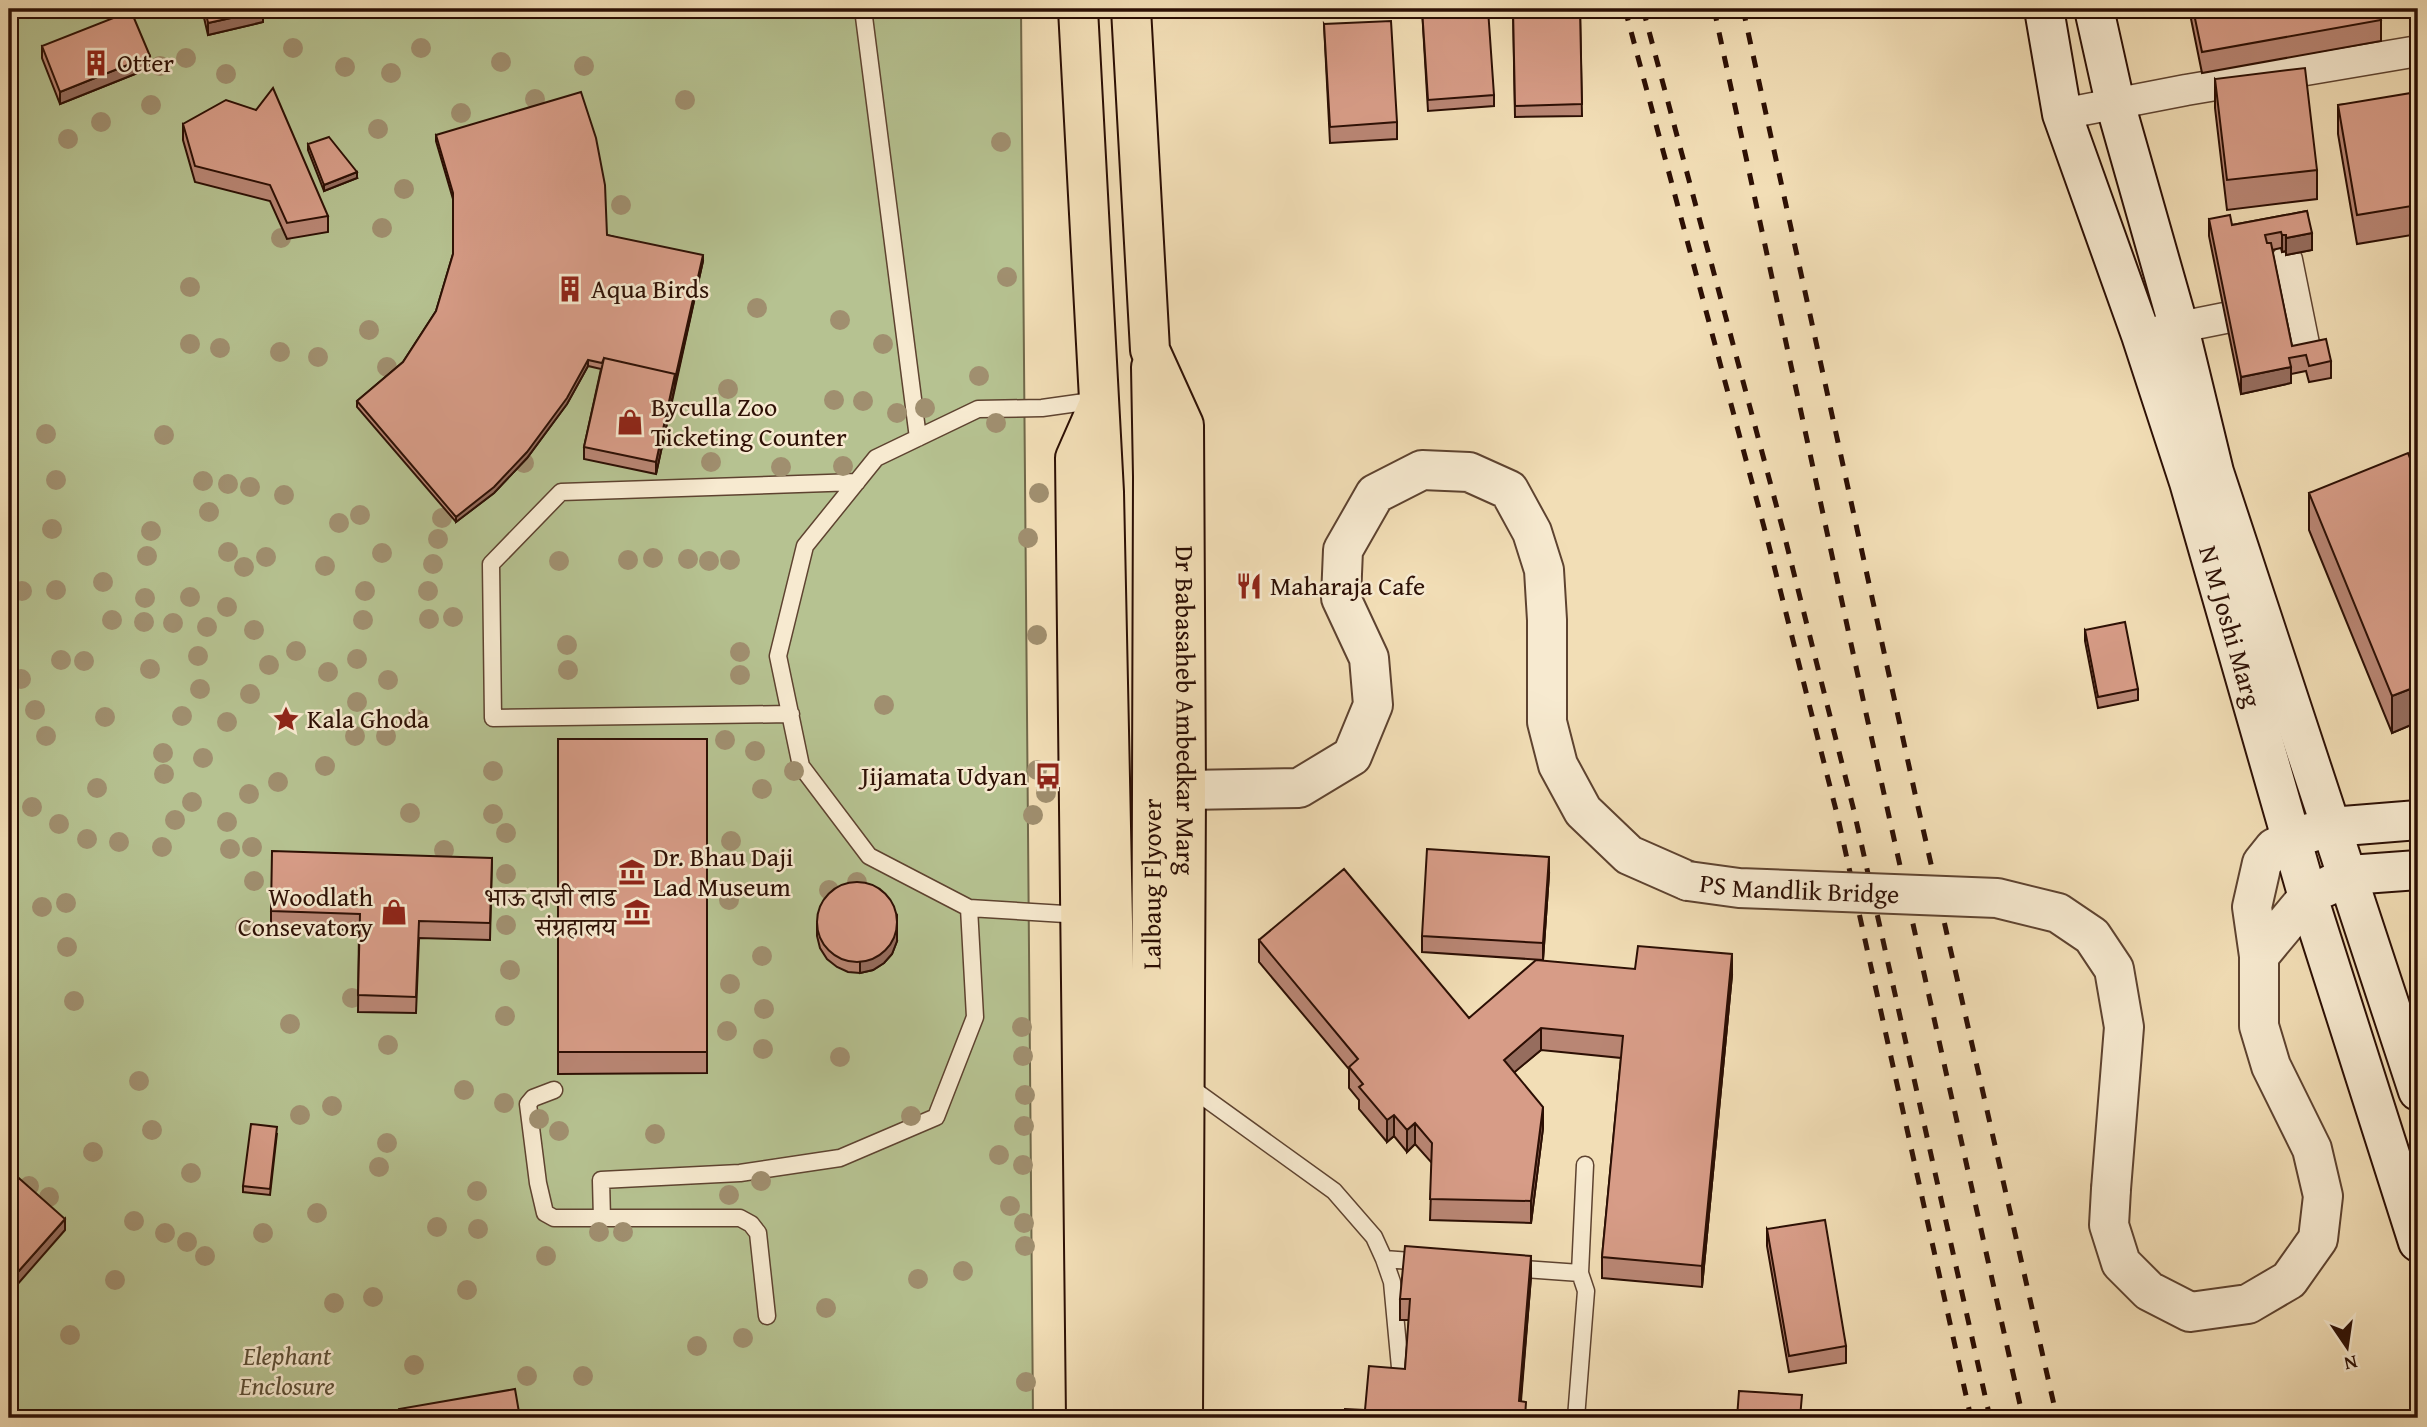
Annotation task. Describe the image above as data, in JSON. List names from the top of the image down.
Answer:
{
  "streets": {
    "highway": ["Dr Babasaheb Ambedkar Marg", "Lalbaug Flyover"],
    "main road": ["N M Joshi Marg", "PS Mandlik Bridge"]
  },
  "crossings": [
    ["N M Joshi Marg", "PS Mandlik Bridge"],
    ["Dr Babasaheb Ambedkar Marg", "Lalbaug Flyover"],
    ["Dr Babasaheb Ambedkar Marg", "PS Mandlik Bridge"]
  ],
  "parks": ["Elephant Enclosure"],
  "places": {
    "building": ["Otter", "Aqua Birds"],
    "shop": ["Byculla Zoo Ticketing Counter", "Woodlath Consevatory"],
    "restaurant": ["Maharaja Cafe"],
    "place": ["Kala Ghoda"],
    "bus stop": ["Jijamata Udyan"],
    "museum": ["Dr. Bhau Daji Lad Museum", "भाऊ दाजी लाड संग्रहालय"]
  },
  "north": "bottom"
}
